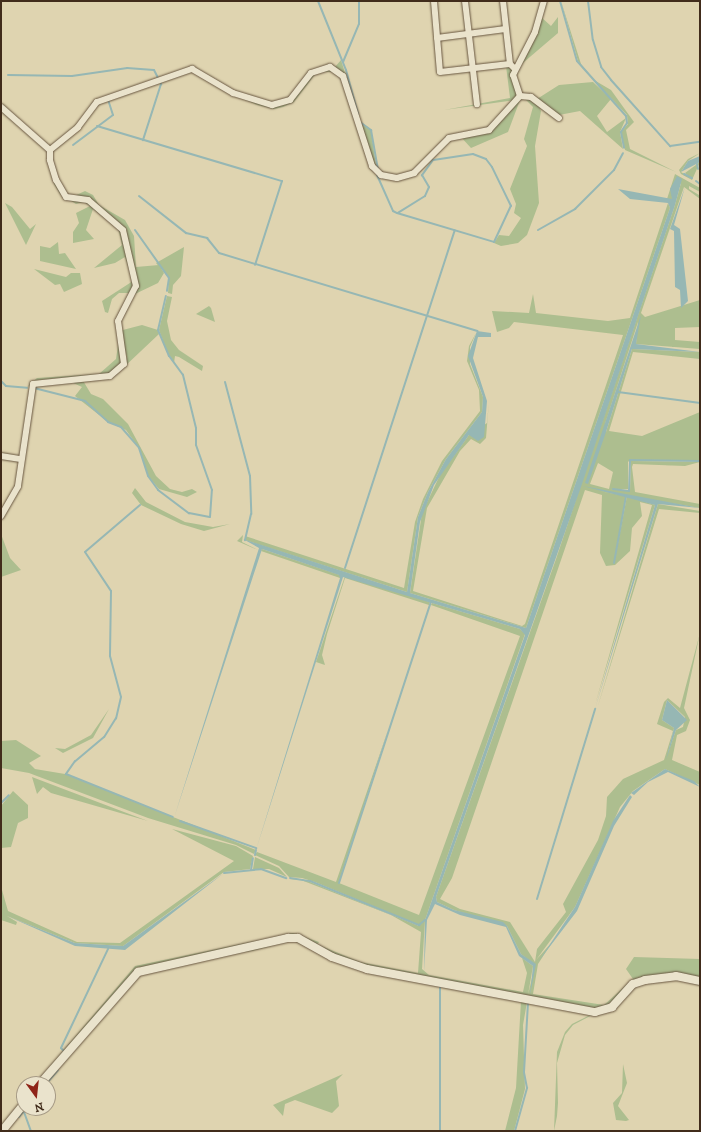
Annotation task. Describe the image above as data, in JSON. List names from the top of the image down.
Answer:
{
  "north": "bottom"
}
